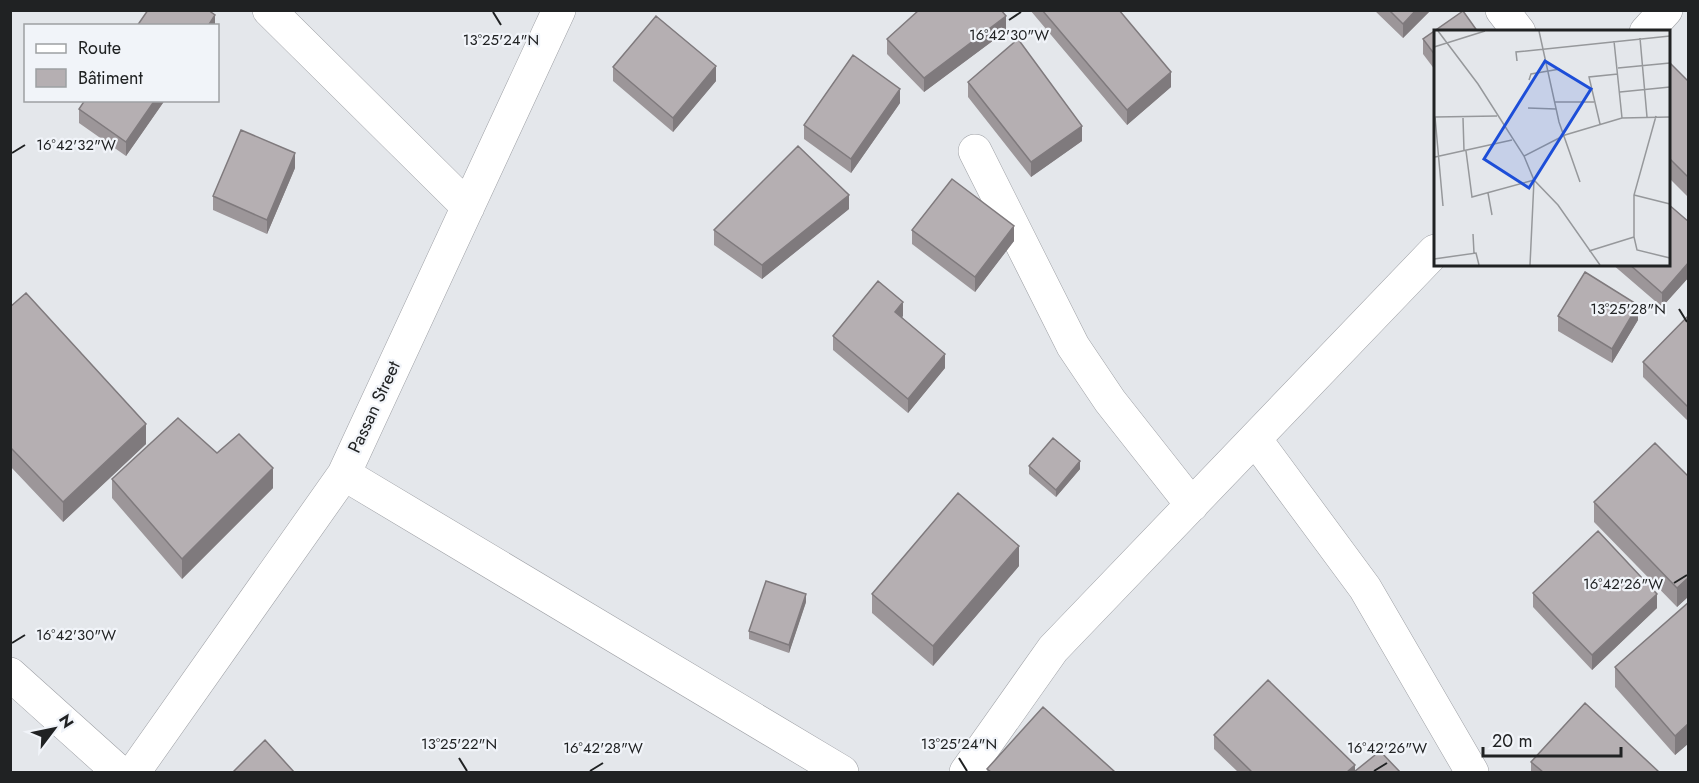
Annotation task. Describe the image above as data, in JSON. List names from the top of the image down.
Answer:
{
  "streets": {
    "street": ["Passan Street"]
  },
  "legend": ["Route", "Bâtiment"],
  "scale_bar": "20 m",
  "north": "top right",
  "coordinates": [
    "16°42'30\"W",
    "13°25'24\"N",
    "16°42'32\"W",
    "13°25'28\"N",
    "16°42'26\"W",
    "13°25'22\"N",
    "16°42'28\"W"
  ]
}
